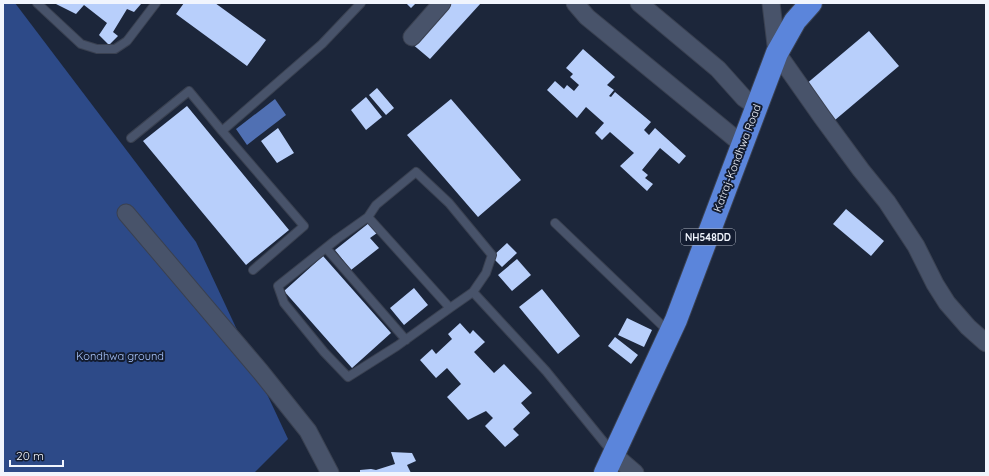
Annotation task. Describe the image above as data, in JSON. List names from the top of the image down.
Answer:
{
  "streets": {
    "highway": ["Katraj-Kondhwa Road", "NH548DD"]
  },
  "parks": ["Kondhwa ground"],
  "scale_bar": "20 m"
}
